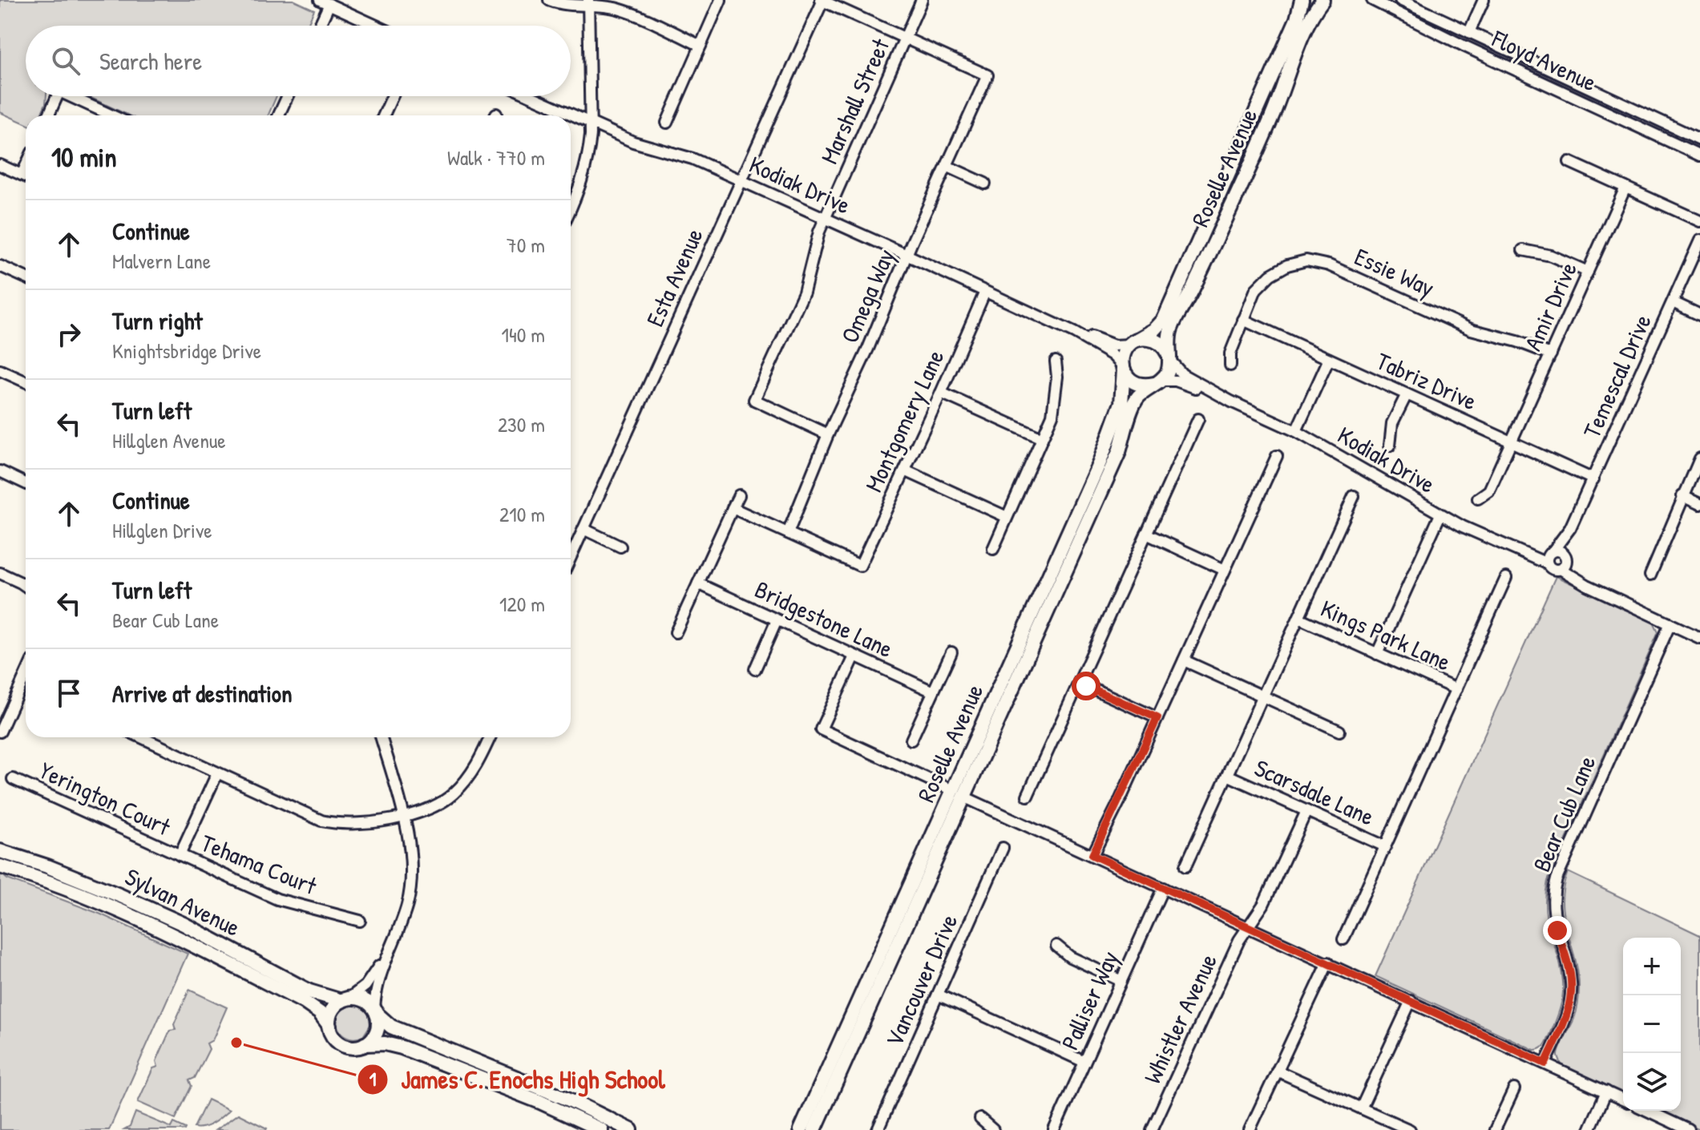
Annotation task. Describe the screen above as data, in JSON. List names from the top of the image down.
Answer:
{
  "streets": {
    "main road": ["Roselle Avenue", "Sylvan Avenue"],
    "street": [
      "Floyd Avenue",
      "Marshall Street",
      "Kodiak Drive",
      "Essie Way",
      "Esta Avenue",
      "Omega Way",
      "Amir Drive",
      "Temescal Drive",
      "Tabriz Drive",
      "Montgomery Lane",
      "Bridgestone Lane",
      "Kings Park Lane",
      "Scarsdale Lane",
      "Yerington Court",
      "Bear Cub Lane",
      "Tehama Court",
      "Vancouver Drive",
      "Palliser Way",
      "Whistler Avenue"
    ]
  },
  "crossings": [
    ["Marshall Street", "Kodiak Drive"],
    ["Marshall Street", "Omega Way"],
    ["Roselle Avenue", "Kodiak Drive"],
    ["Kodiak Drive", "Esta Avenue"],
    ["Kodiak Drive", "Omega Way"],
    ["Kodiak Drive", "Temescal Drive"],
    ["Kodiak Drive", "Montgomery Lane"],
    ["Essie Way", "Amir Drive"],
    ["Essie Way", "Tabriz Drive"],
    ["Omega Way", "Montgomery Lane"],
    ["Amir Drive", "Tabriz Drive"],
    ["Temescal Drive", "Tabriz Drive"],
    ["Scarsdale Lane", "Whistler Avenue"],
    ["Yerington Court", "Tehama Court"]
  ],
  "places": ["James C. Enochs High School"],
  "page": {
    "search": "Search here",
    "heading": ["10 min", "Walk · 770 m"],
    "list": [
      ["Continue", "Malvern Lane", "70 m"],
      ["Turn right", "Knightsbridge Drive", "140 m"],
      ["Turn left", "Hillglen Avenue", "230 m"],
      ["Continue", "Hillglen Drive", "210 m"],
      ["Turn left", "Bear Cub Lane", "120 m"],
      "Arrive at destination"
    ],
    "map_buttons": ["+", "−"]
  }
}
